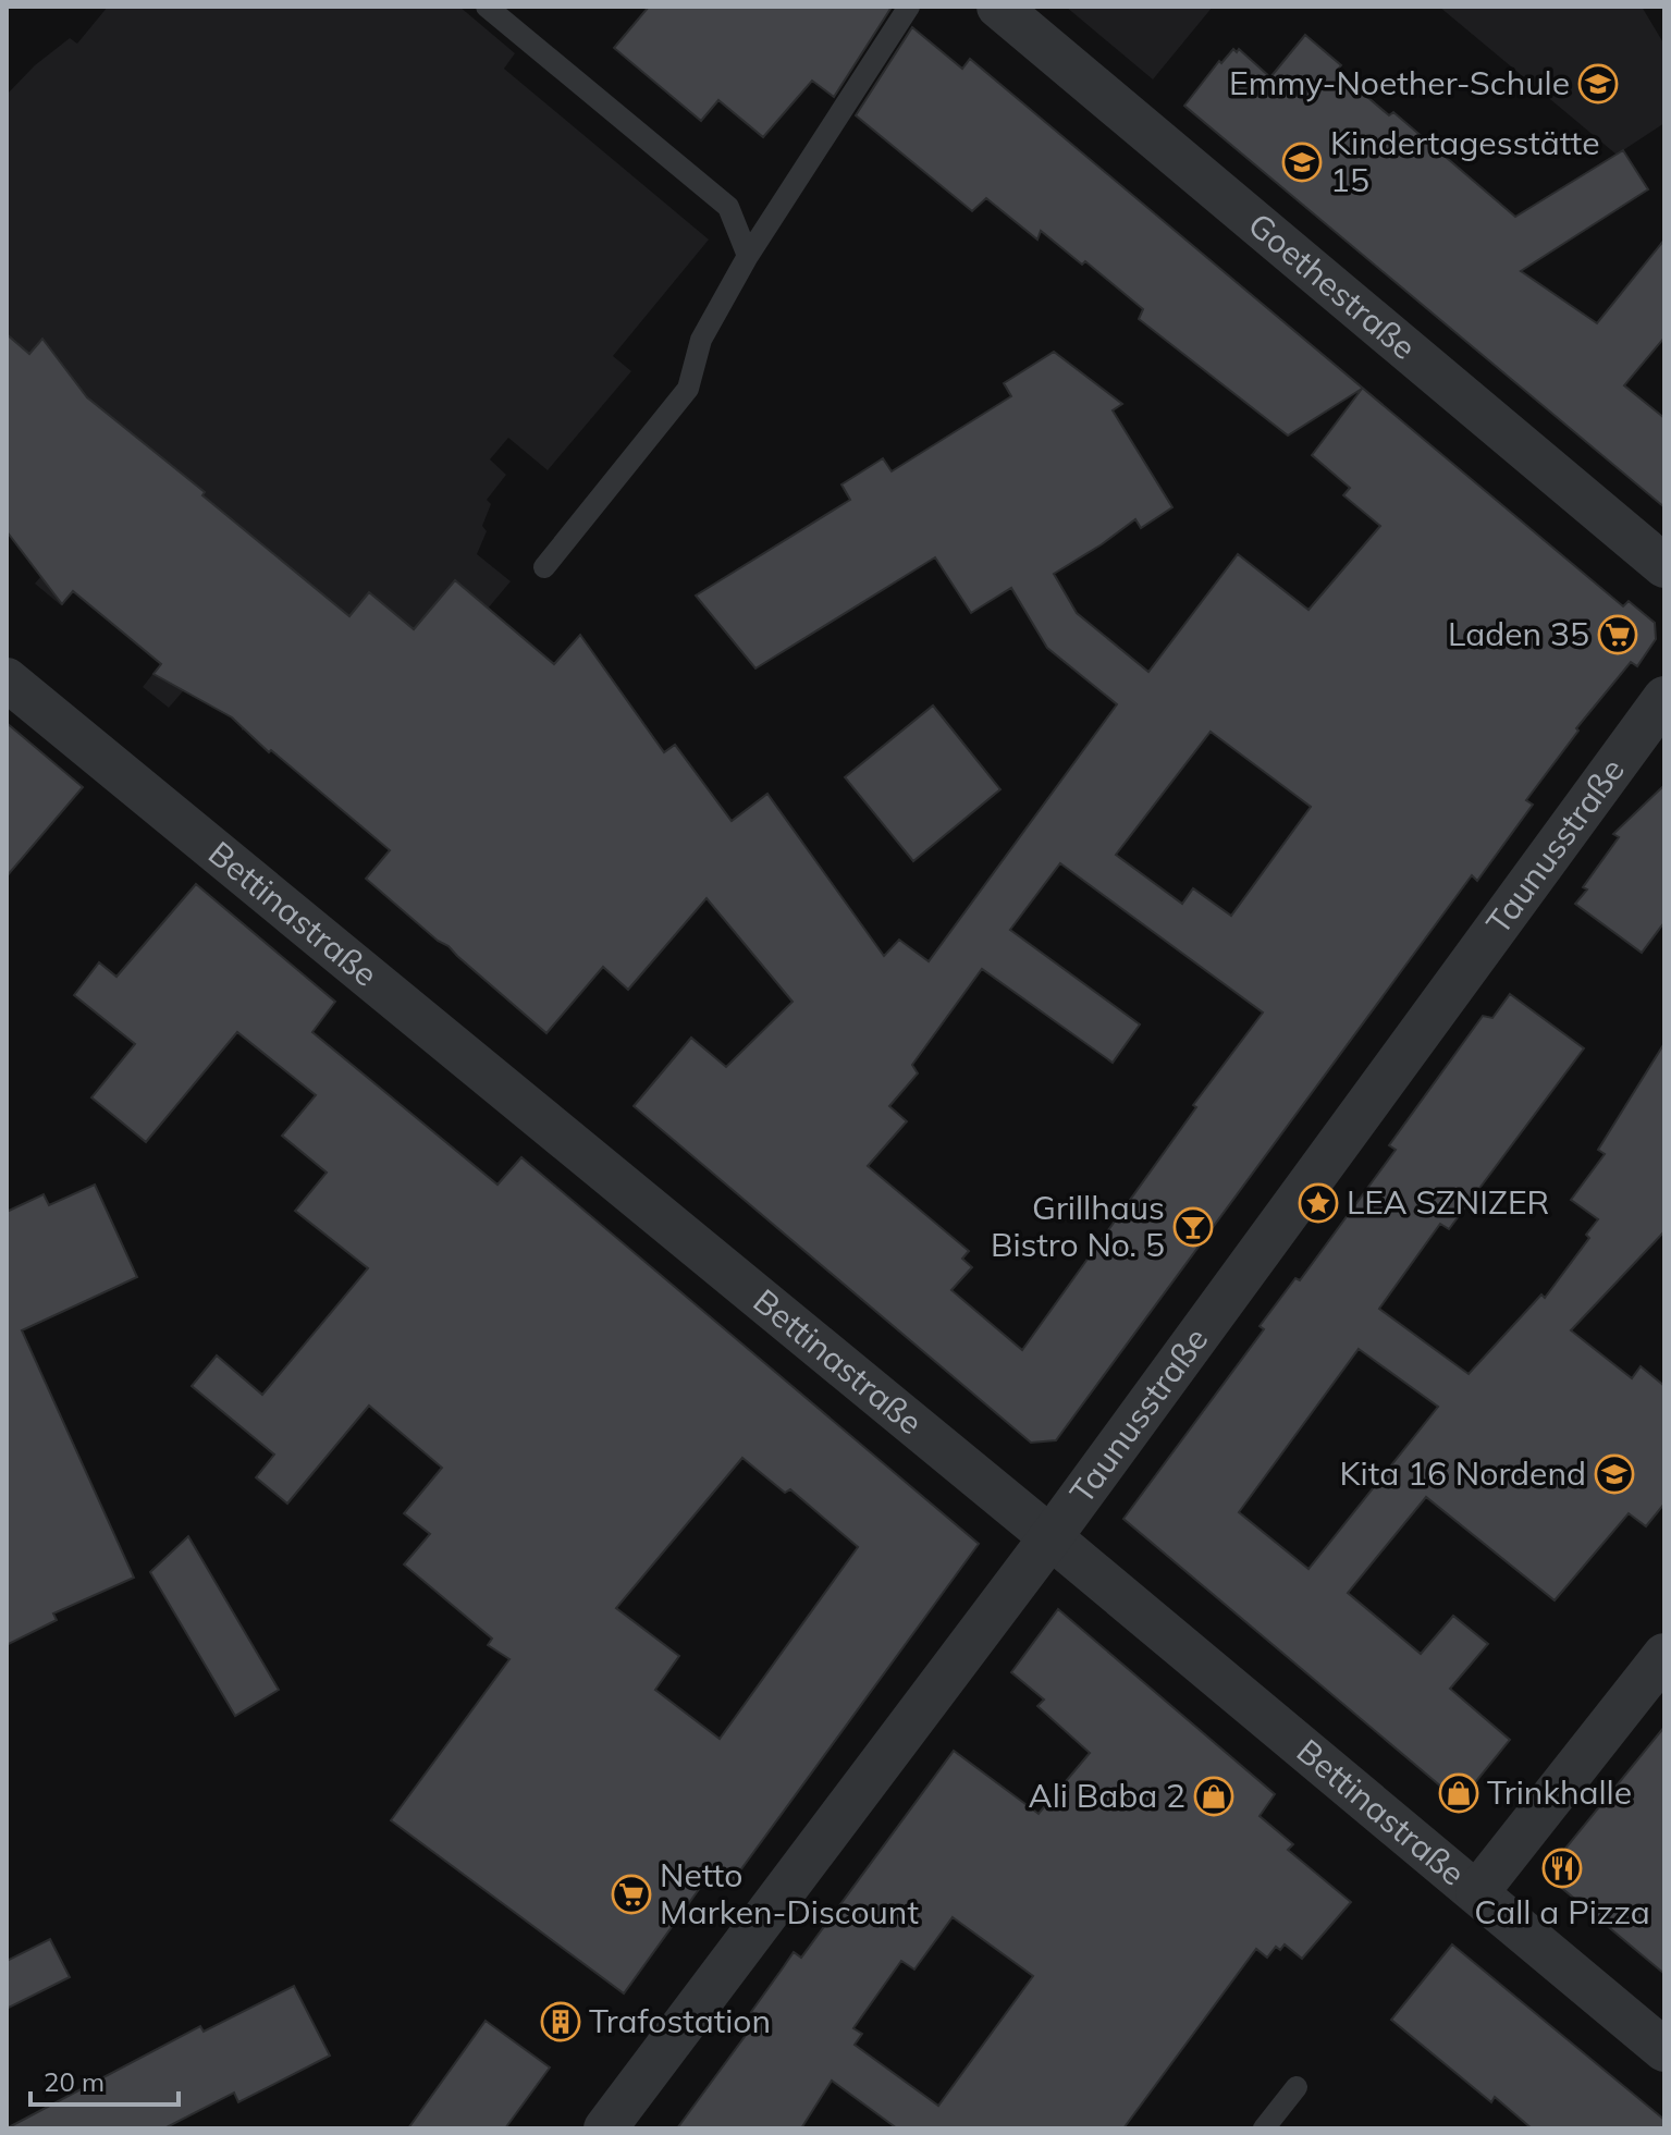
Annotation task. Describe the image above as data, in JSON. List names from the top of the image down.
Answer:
{
  "streets": {
    "street": ["Goethestraße", "Taunusstraße", "Bettinastraße"]
  },
  "crossings": [
    ["Taunusstraße", "Bettinastraße"]
  ],
  "places": {
    "school or university": ["Emmy-Noether-Schule", "Kindertagesstätte 15", "Kita 16 Nordend"],
    "supermarket": ["Laden 35", "Netto Marken-Discount"],
    "place": ["LEA SZNIZER"],
    "bar": ["Grillhaus Bistro No. 5"],
    "shop": ["Trinkhalle", "Ali Baba 2"],
    "restaurant": ["Call a Pizza"],
    "building": ["Trafostation"]
  },
  "scale_bar": "20 m"
}
